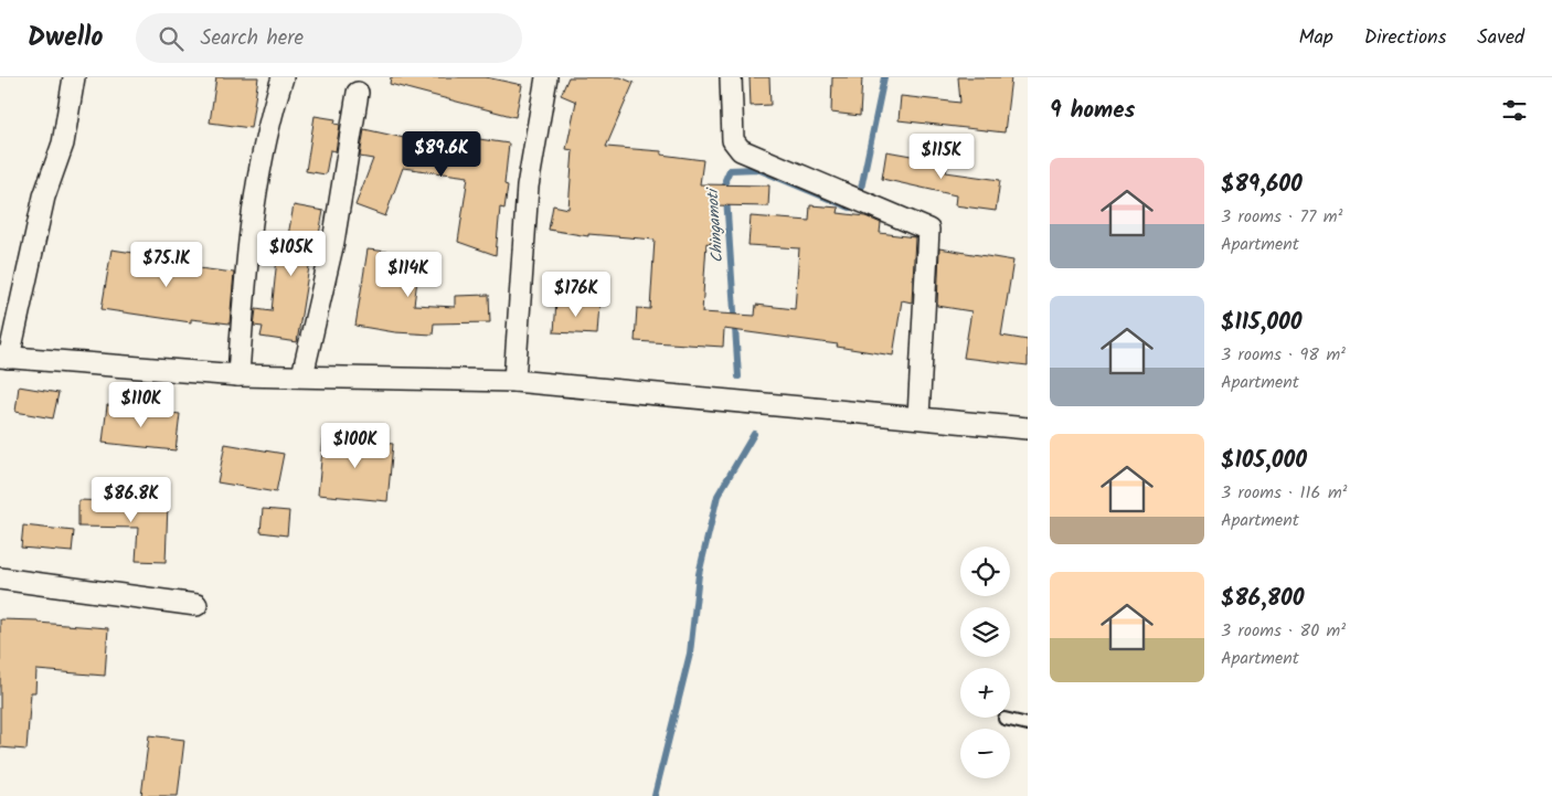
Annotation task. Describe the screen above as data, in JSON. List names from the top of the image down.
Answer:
{
  "water": ["Chingamoti"],
  "page": {
    "header": "Dwello",
    "search": "Search here",
    "nav": ["Map", "Directions", "Saved"],
    "heading": "9 homes",
    "price": [
      "$89.6K",
      "$115K",
      "$105K",
      "$75.1K",
      "$114K",
      "$176K",
      "$110K",
      "$100K",
      "$86.8K"
    ],
    "list": [
      {
        "name": "$89,600",
        "note": "3 rooms · 77 m² · Apartment"
      },
      {
        "name": "$115,000",
        "note": "3 rooms · 98 m² · Apartment"
      },
      {
        "name": "$105,000",
        "note": "3 rooms · 116 m² · Apartment"
      },
      {
        "name": "$86,800",
        "note": "3 rooms · 80 m² · Apartment"
      }
    ],
    "map_buttons": ["+", "−"]
  }
}
